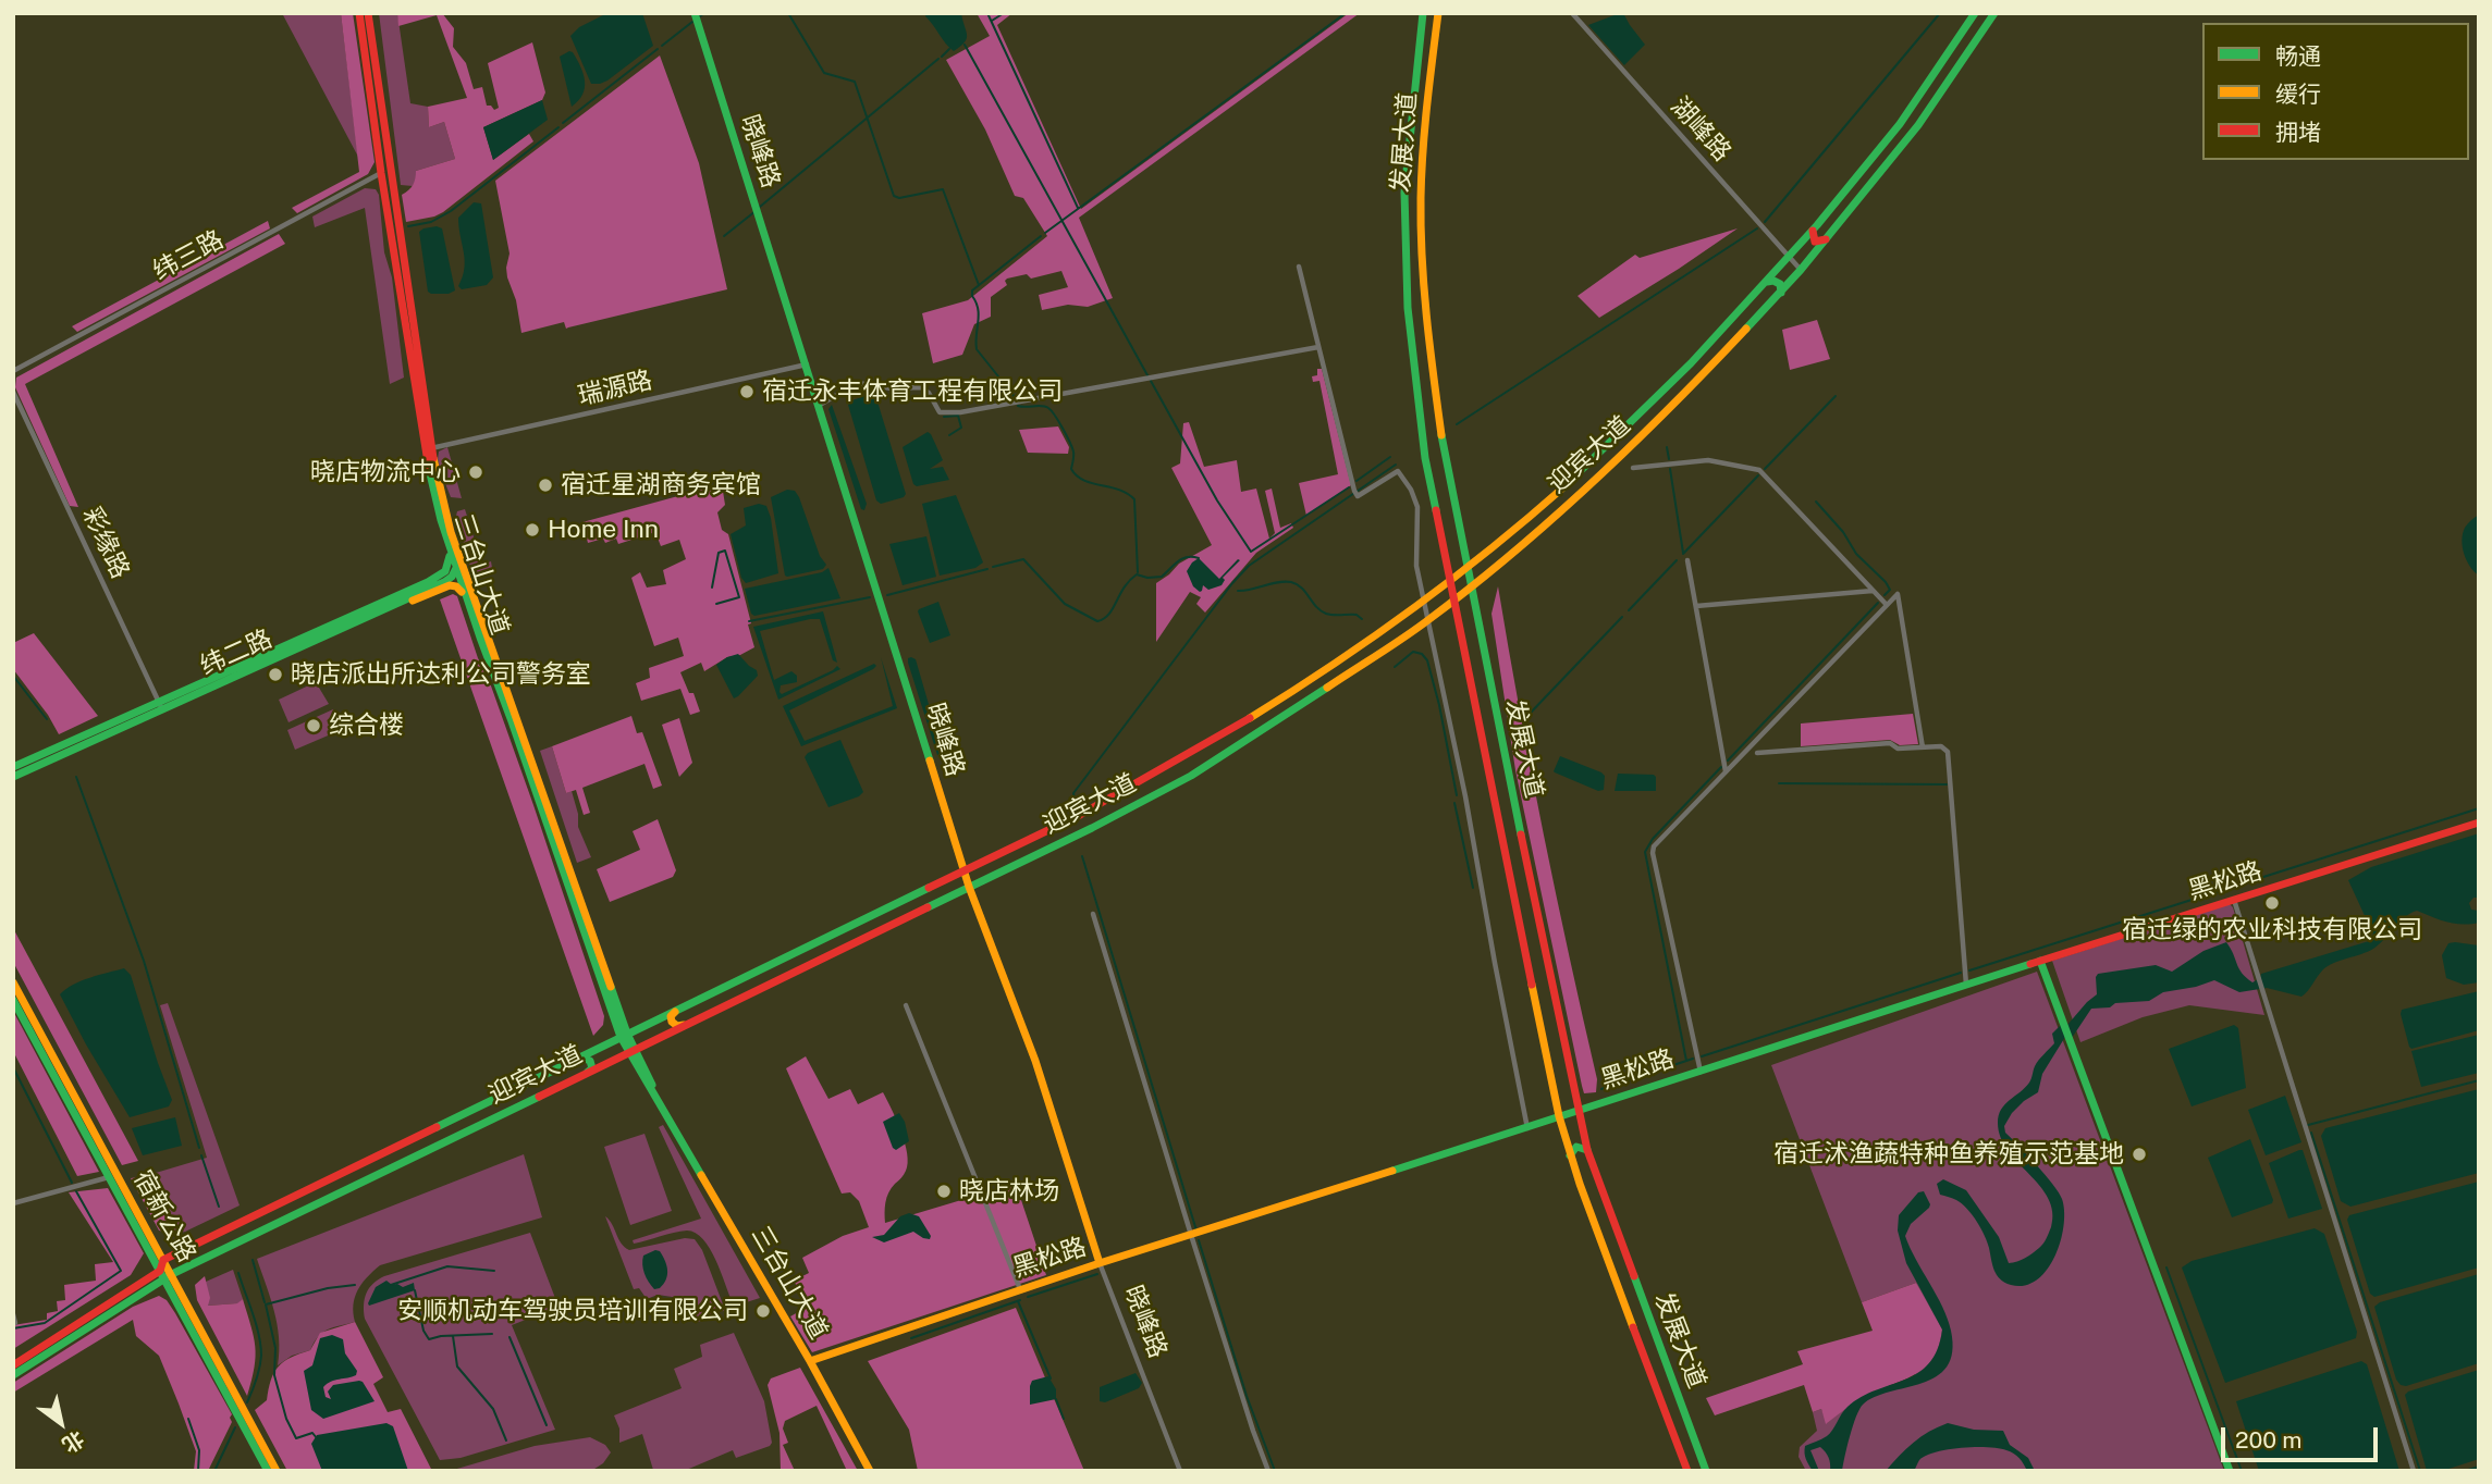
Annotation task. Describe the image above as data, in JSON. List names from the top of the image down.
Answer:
{
  "streets": {
    "main road": [
      "发展大道",
      "晓峰路",
      "迎宾大道",
      "三台山大道",
      "纬二路",
      "黑松路",
      "宿新公路"
    ],
    "street": [
      "湖峰路",
      "纬三路",
      "瑞源路",
      "彩缘路"
    ]
  },
  "crossings": [
    ["湖峰路", "迎宾大道"],
    ["发展大道", "迎宾大道"],
    ["发展大道", "黑松路"],
    ["晓峰路", "瑞源路"],
    ["晓峰路", "迎宾大道"],
    ["晓峰路", "黑松路"],
    ["纬三路", "三台山大道"],
    ["瑞源路", "三台山大道"],
    ["迎宾大道", "三台山大道"],
    ["迎宾大道", "宿新公路"],
    ["彩缘路", "纬二路"],
    ["三台山大道", "纬二路"],
    ["三台山大道", "黑松路"]
  ],
  "places": [
    "宿迁永丰体育工程有限公司",
    "晓店物流中心",
    "宿迁星湖商务宾馆",
    "Home Inn",
    "晓店派出所达利公司警务室",
    "综合楼",
    "宿迁绿的农业科技有限公司",
    "宿迁沭渔蔬特种鱼养殖示范基地",
    "晓店林场",
    "安顺机动车驾驶员培训有限公司"
  ],
  "legend": ["畅通", "缓行", "拥堵"],
  "scale_bar": "200 m",
  "north": "bottom right"
}
